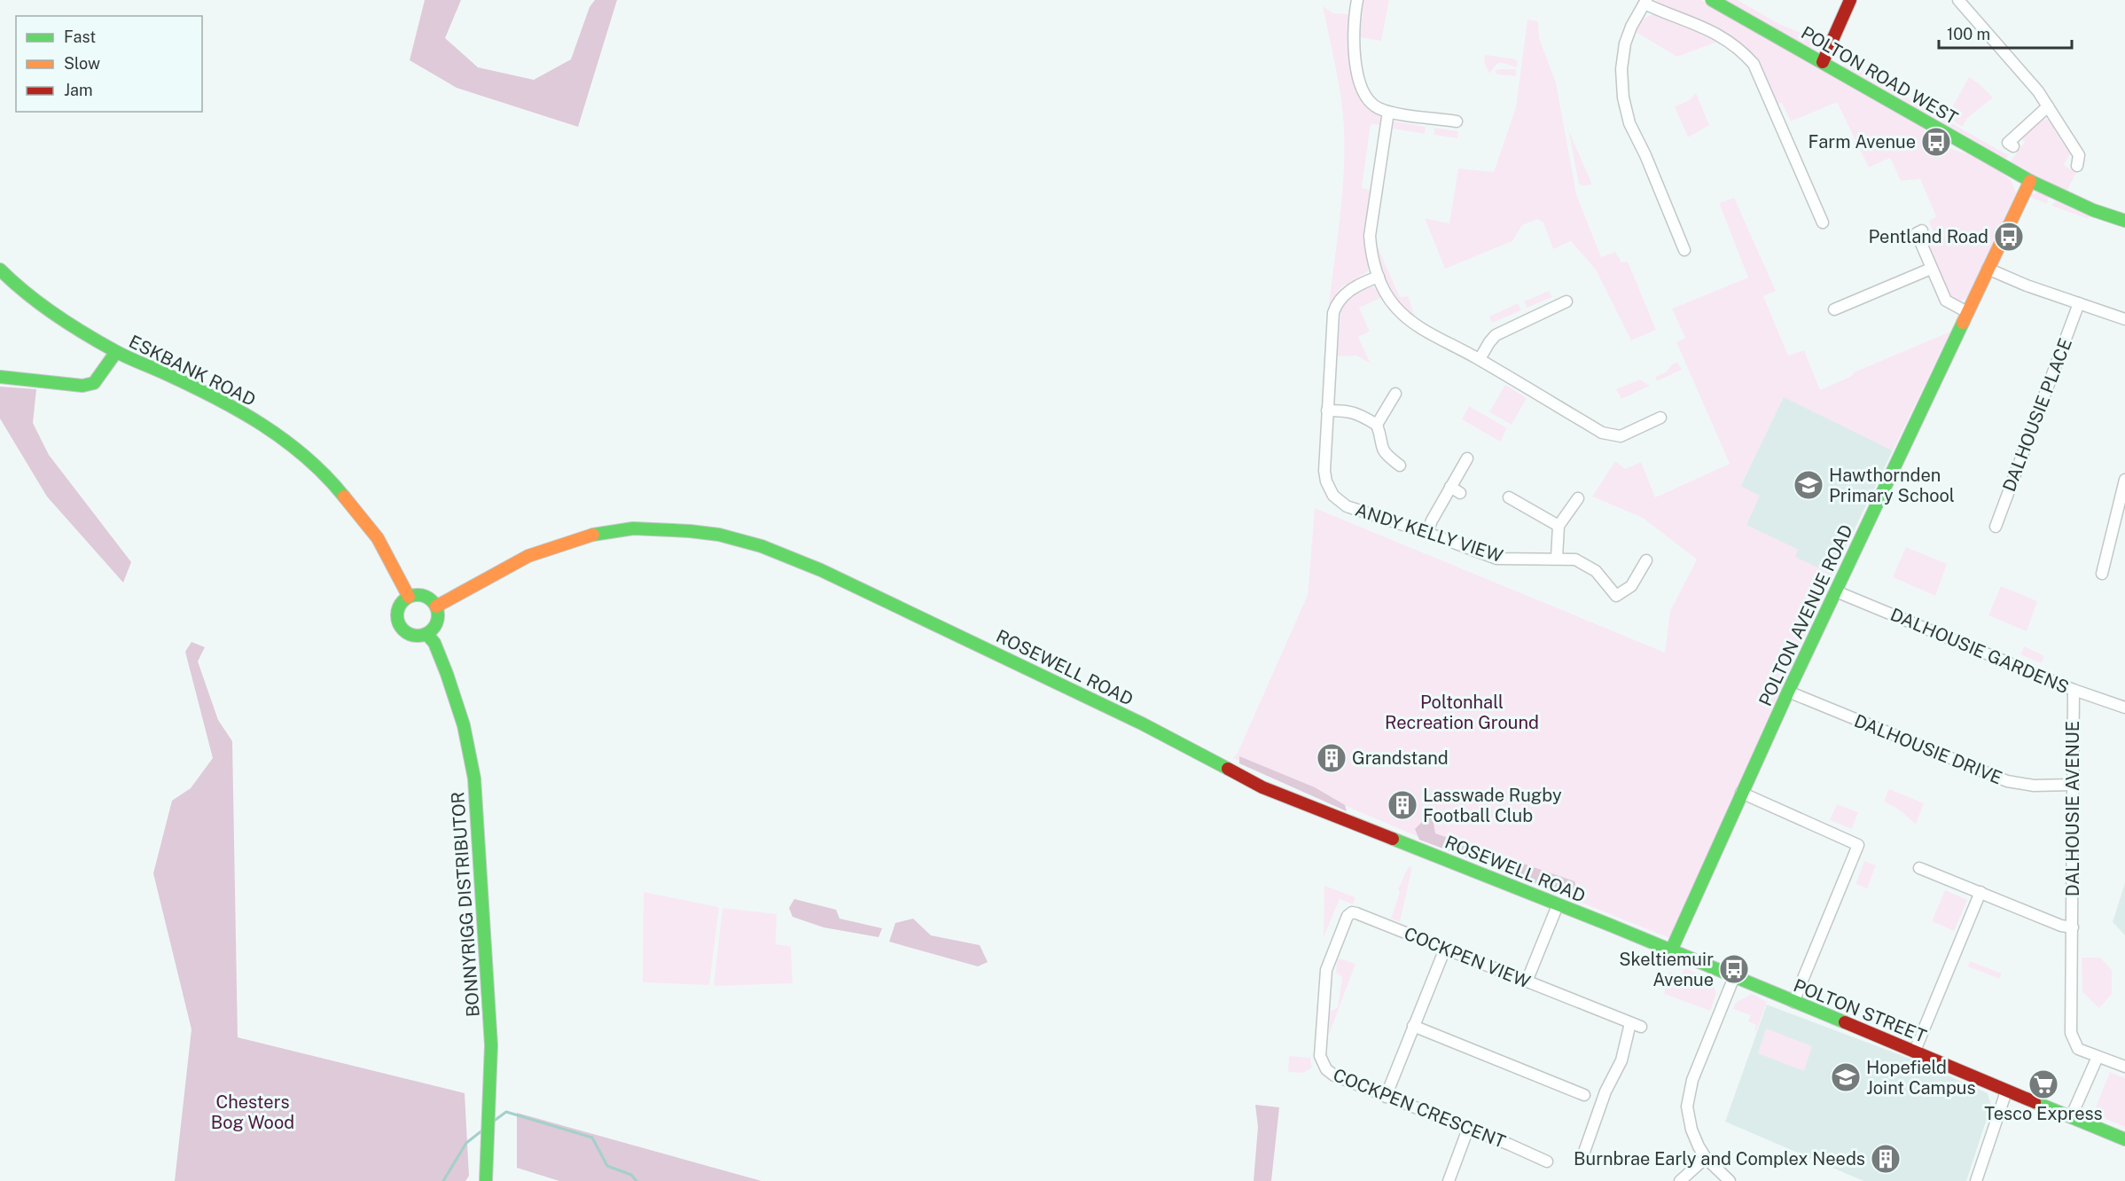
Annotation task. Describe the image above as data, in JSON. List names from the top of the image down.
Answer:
{
  "streets": {
    "main road": [
      "POLTON ROAD WEST",
      "ESKBANK ROAD",
      "POLTON AVENUE ROAD",
      "ROSEWELL ROAD",
      "BONNYRIGG DISTRIBUTOR",
      "POLTON STREET"
    ],
    "street": [
      "DALHOUSIE PLACE",
      "ANDY KELLY VIEW",
      "DALHOUSIE GARDENS",
      "DALHOUSIE DRIVE",
      "DALHOUSIE AVENUE",
      "COCKPEN VIEW",
      "COCKPEN CRESCENT"
    ]
  },
  "crossings": [
    ["POLTON ROAD WEST", "POLTON AVENUE ROAD"],
    ["ESKBANK ROAD", "ROSEWELL ROAD"],
    ["ESKBANK ROAD", "BONNYRIGG DISTRIBUTOR"],
    ["POLTON AVENUE ROAD", "DALHOUSIE GARDENS"],
    ["POLTON AVENUE ROAD", "ROSEWELL ROAD"],
    ["POLTON AVENUE ROAD", "DALHOUSIE DRIVE"],
    ["POLTON AVENUE ROAD", "POLTON STREET"],
    ["DALHOUSIE GARDENS", "DALHOUSIE AVENUE"],
    ["ROSEWELL ROAD", "BONNYRIGG DISTRIBUTOR"],
    ["ROSEWELL ROAD", "POLTON STREET"],
    ["DALHOUSIE DRIVE", "DALHOUSIE AVENUE"],
    ["COCKPEN VIEW", "COCKPEN CRESCENT"]
  ],
  "parks": ["Poltonhall Recreation Ground", "Chesters Bog Wood"],
  "places": {
    "bus stop": ["Farm Avenue", "Pentland Road", "Skeltiemuir Avenue"],
    "school or university": ["Hawthornden Primary School", "Hopefield Joint Campus"],
    "building": ["Grandstand", "Lasswade Rugby Football Club", "Burnbrae Early and Complex Needs"],
    "supermarket": ["Tesco Express"]
  },
  "legend": ["Fast", "Slow", "Jam"],
  "scale_bar": "100 m"
}
